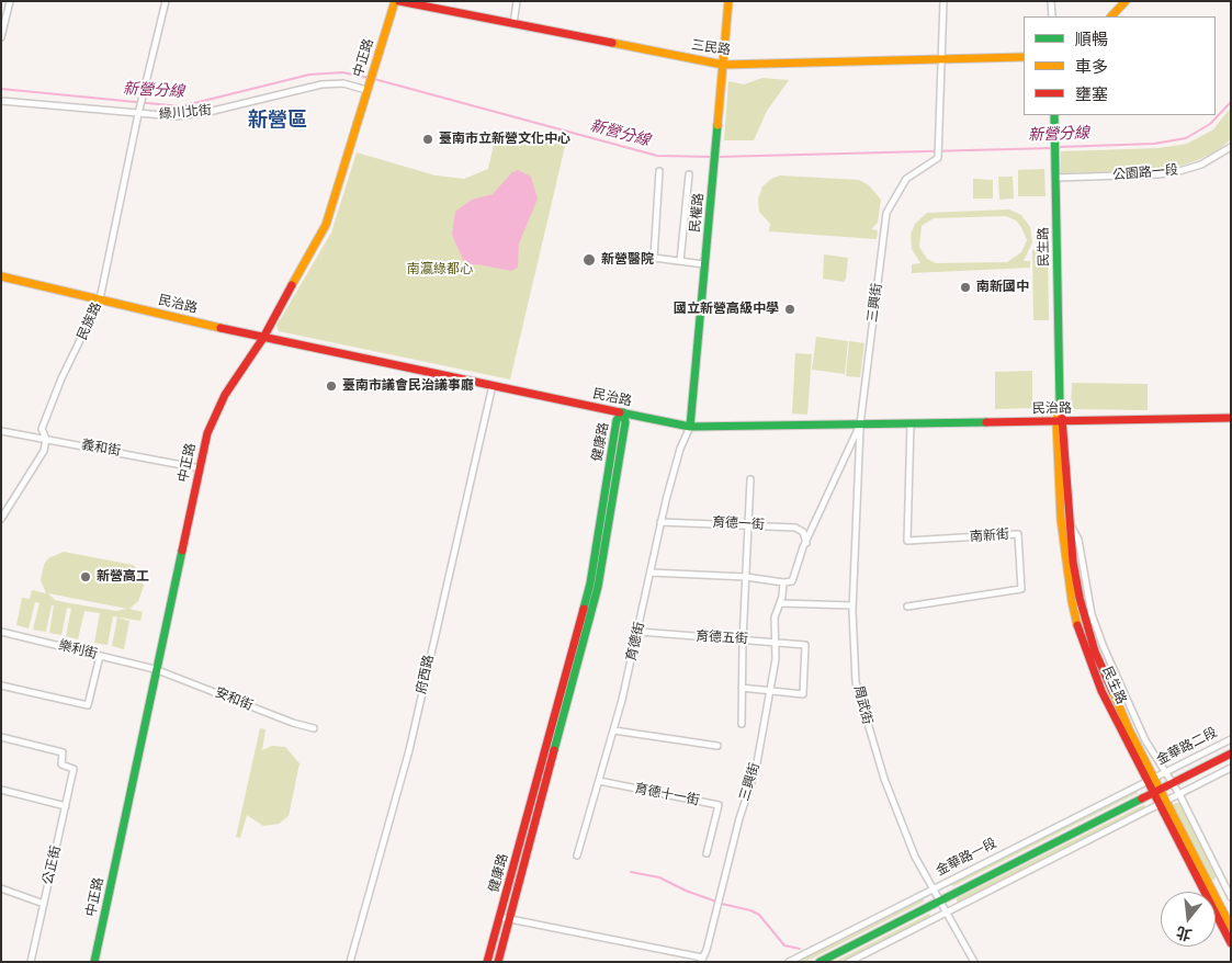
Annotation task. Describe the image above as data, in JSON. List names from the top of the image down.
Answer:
{
  "streets": {
    "street": [
      "三民路",
      "中正路",
      "綠川北街",
      "公園路一段",
      "民權路",
      "民生路",
      "三興街",
      "民治路",
      "民族路",
      "健康路",
      "義和街",
      "育德一街",
      "南新街",
      "育德五街",
      "育德街",
      "樂利街",
      "府西路",
      "安和街",
      "周武街",
      "金華路二段",
      "育德十一街",
      "金華路一段",
      "公正街"
    ]
  },
  "crossings": [
    ["三民路", "民權路"],
    ["三民路", "三興街"],
    ["中正路", "綠川北街"],
    ["中正路", "民治路"],
    ["中正路", "義和街"],
    ["中正路", "樂利街"],
    ["中正路", "安和街"],
    ["綠川北街", "民族路"],
    ["公園路一段", "民生路"],
    ["民權路", "民治路"],
    ["民權路", "育德街"],
    ["民生路", "民治路"],
    ["民生路", "金華路二段"],
    ["民生路", "金華路一段"],
    ["三興街", "民治路"],
    ["三興街", "健康路"],
    ["三興街", "育德一街"],
    ["三興街", "育德五街"],
    ["三興街", "周武街"],
    ["民治路", "民族路"],
    ["民治路", "健康路"],
    ["民治路", "南新街"],
    ["民治路", "育德街"],
    ["民治路", "府西路"],
    ["民治路", "周武街"],
    ["民族路", "義和街"],
    ["育德一街", "育德街"],
    ["育德五街", "育德街"],
    ["育德街", "育德十一街"],
    ["樂利街", "安和街"],
    ["周武街", "金華路一段"],
    ["金華路二段", "金華路一段"]
  ],
  "districts": ["新營區"],
  "water": ["新營分線"],
  "parks": ["南瀛綠都心"],
  "places": [
    "臺南市立新營文化中心",
    "新營醫院",
    "南新國中",
    "國立新營高級中學",
    "臺南市議會民治議事廳",
    "新營高工"
  ],
  "legend": ["順暢", "車多", "壅塞"],
  "north": "bottom"
}
